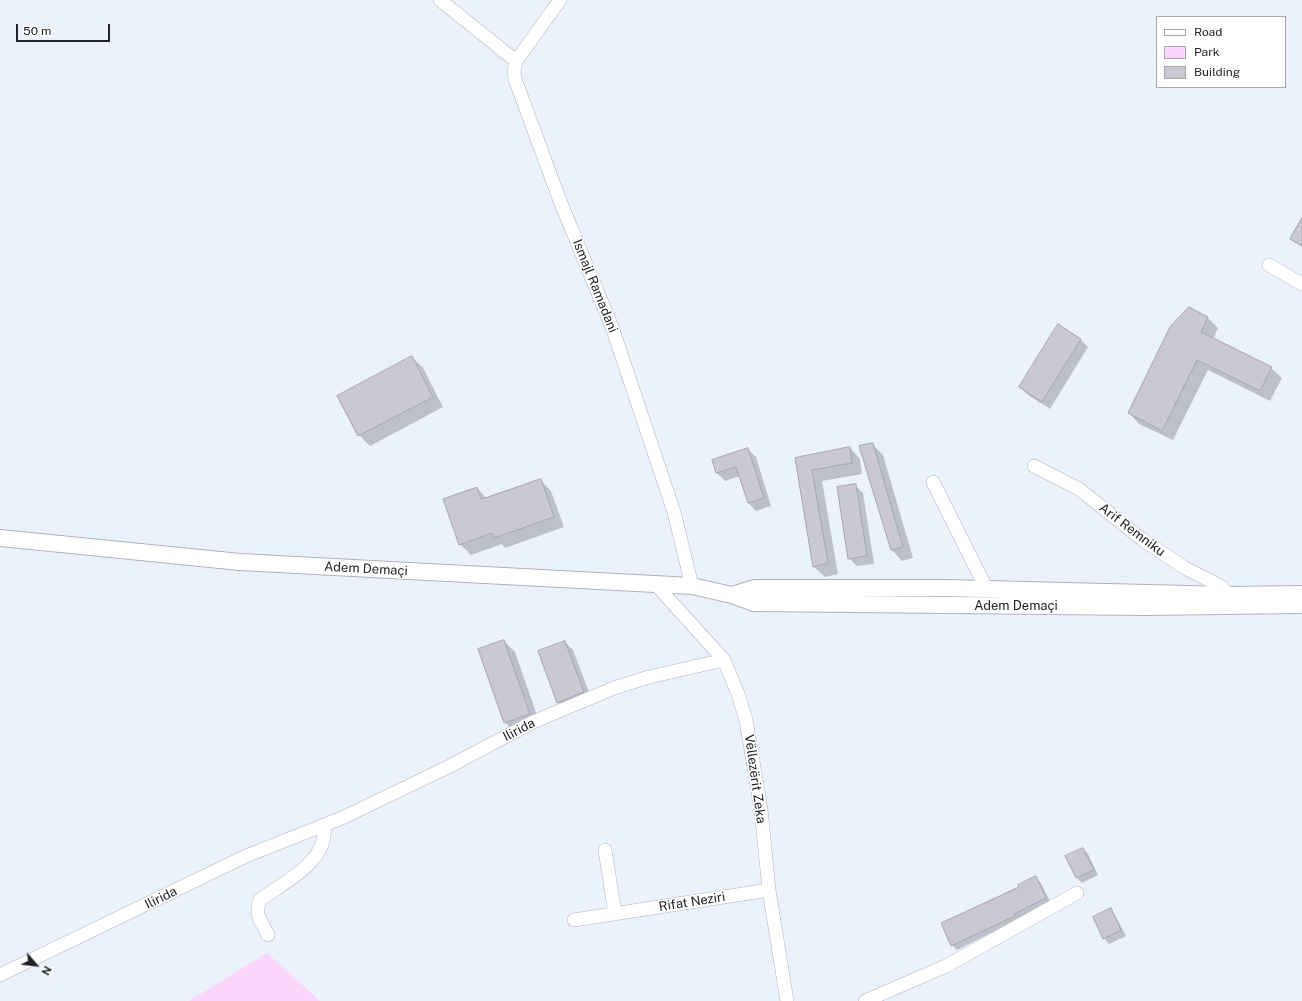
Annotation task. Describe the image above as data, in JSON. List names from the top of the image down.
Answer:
{
  "streets": {
    "main road": ["Adem Demaçi"],
    "street": [
      "Ismajl Ramadani",
      "Arif Remniku",
      "Ilirida",
      "Vëllezërit Zeka",
      "Rifat Neziri"
    ]
  },
  "crossings": [
    ["Ismajl Ramadani", "Adem Demaçi"],
    ["Arif Remniku", "Adem Demaçi"],
    ["Adem Demaçi", "Vëllezërit Zeka"],
    ["Ilirida", "Vëllezërit Zeka"],
    ["Vëllezërit Zeka", "Rifat Neziri"]
  ],
  "legend": ["Road", "Park", "Building"],
  "scale_bar": "50 m",
  "north": "bottom right"
}
